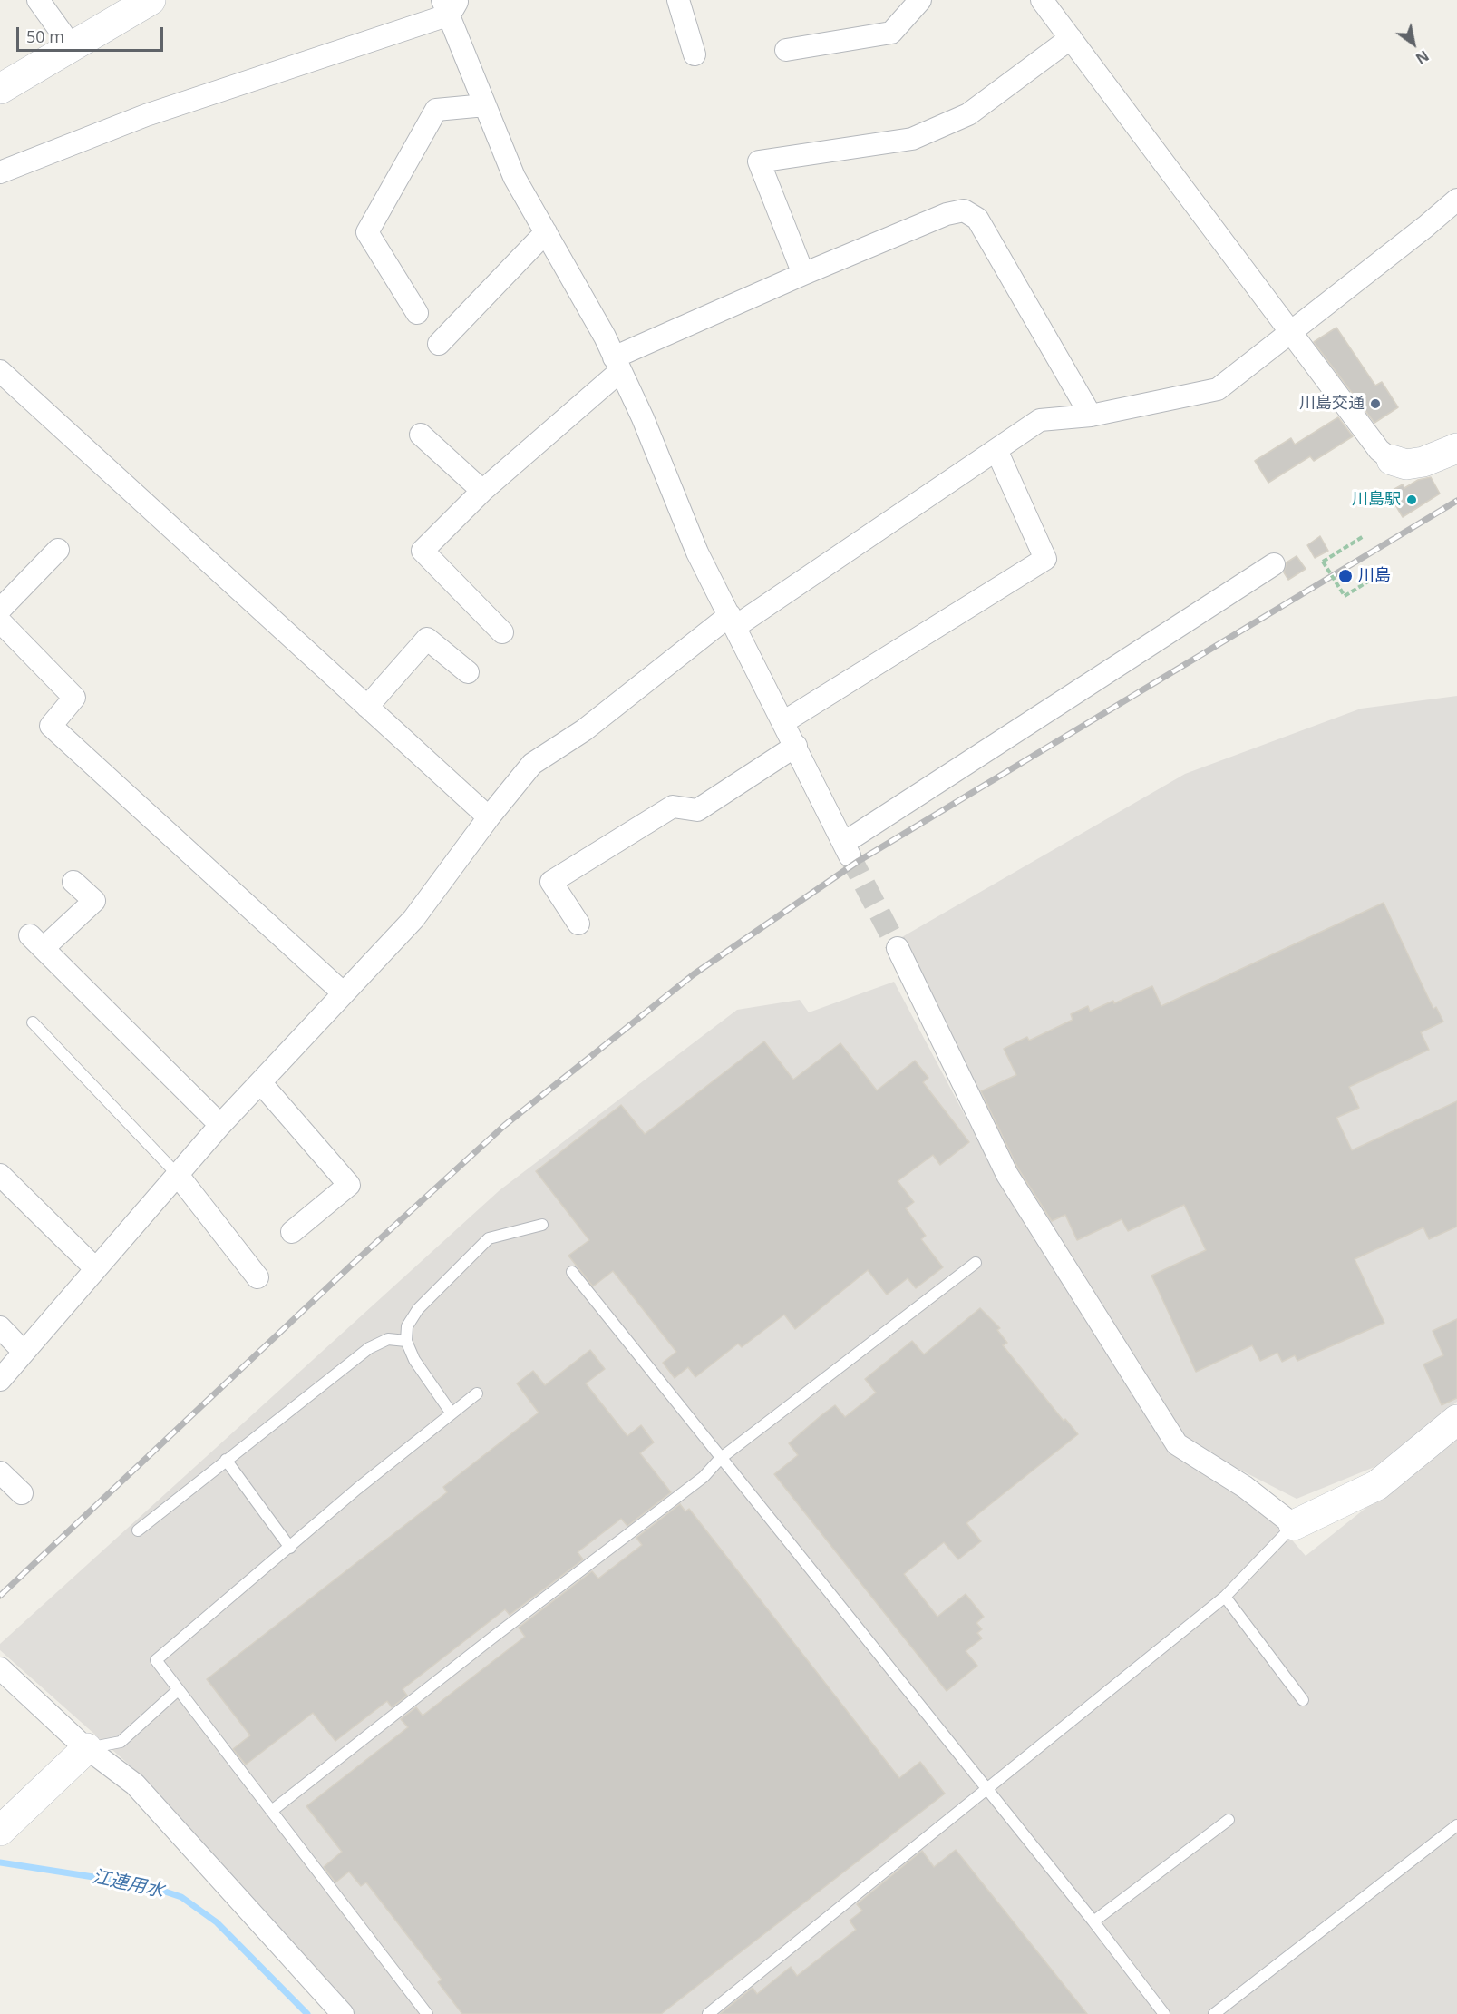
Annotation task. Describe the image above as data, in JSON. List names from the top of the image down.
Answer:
{
  "water": ["江連用水"],
  "places": ["川島交通", "川島駅", "川島"],
  "scale_bar": "50 m",
  "north": "bottom right"
}
